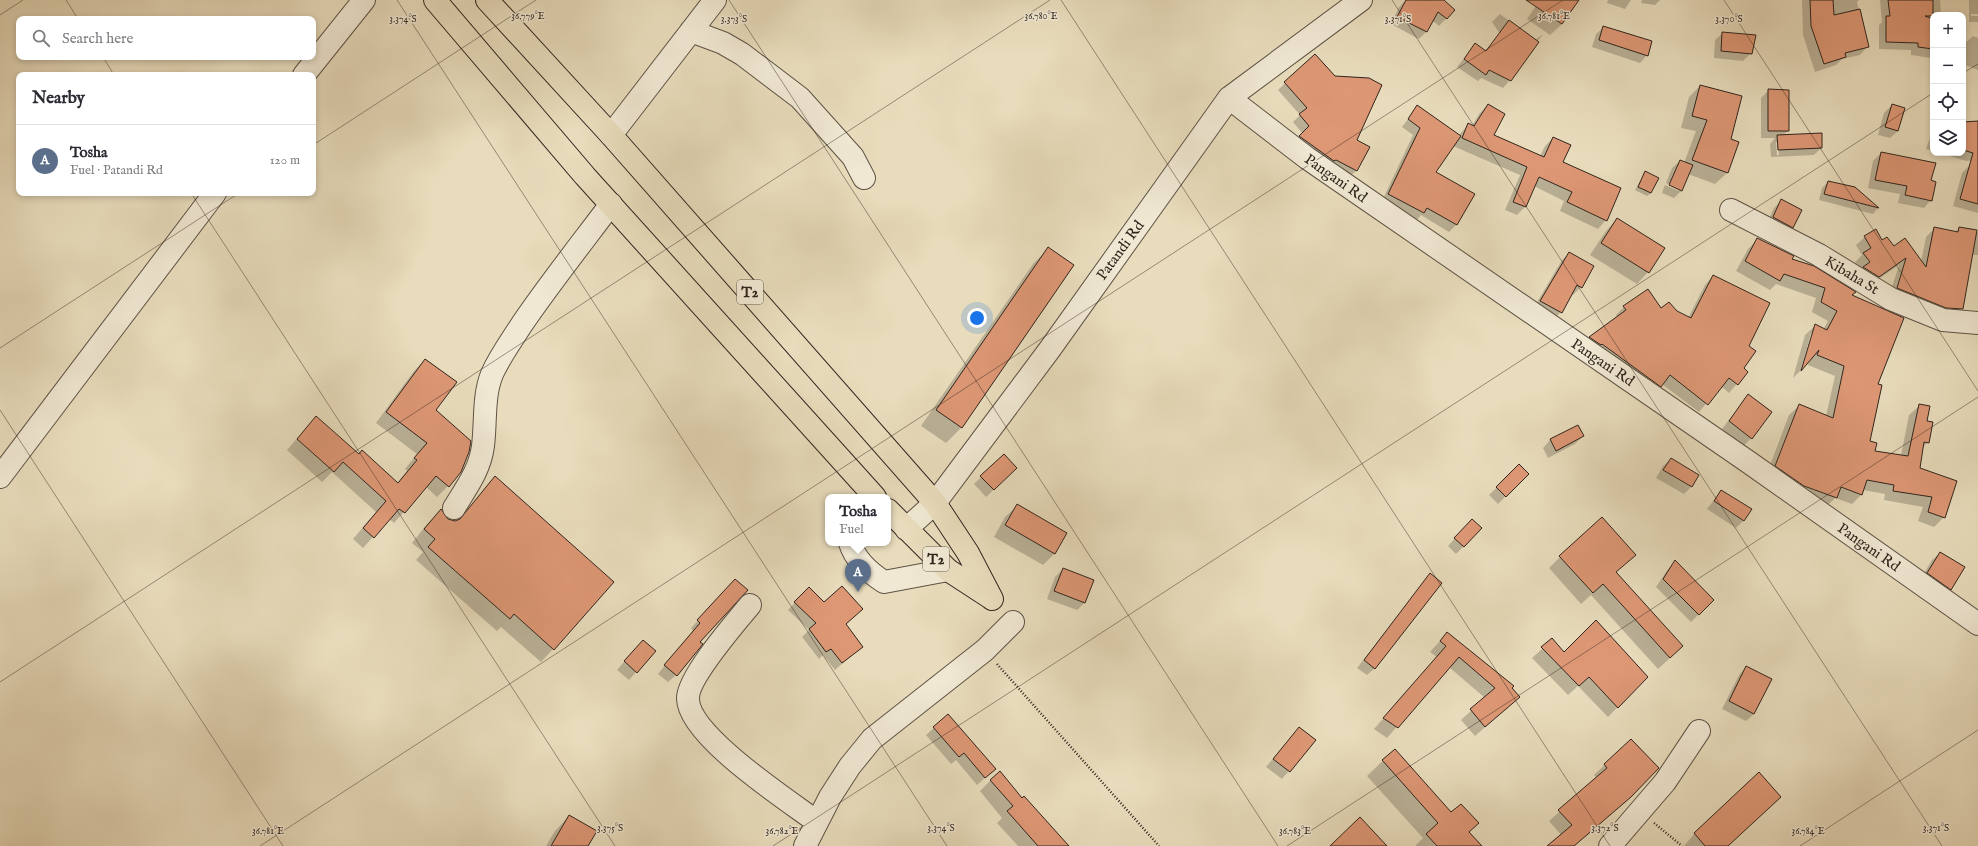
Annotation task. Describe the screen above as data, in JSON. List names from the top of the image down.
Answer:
{
  "streets": {
    "highway": ["T2"],
    "street": ["Pangani Rd", "Patandi Rd", "Kibaha St"]
  },
  "crossings": [
    ["Pangani Rd", "Patandi Rd"],
    ["Patandi Rd", "T2"]
  ],
  "page": {
    "map_buttons": ["+", "−"],
    "search": "Search here",
    "heading": "Nearby",
    "list": [
      {
        "mark": "A",
        "name": "Tosha",
        "note": "Fuel · Patandi Rd",
        "value": "120 m"
      }
    ],
    "popup": ["Tosha", "Fuel"],
    "pins": "A"
  },
  "coordinates": [
    "36.779°E",
    "36.780°E",
    "36.781°E",
    "3.374°S",
    "3.373°S",
    "3.371°S",
    "3.370°S",
    "3.375°S",
    "3.372°S",
    "36.782°E",
    "36.783°E",
    "36.784°E"
  ]
}
